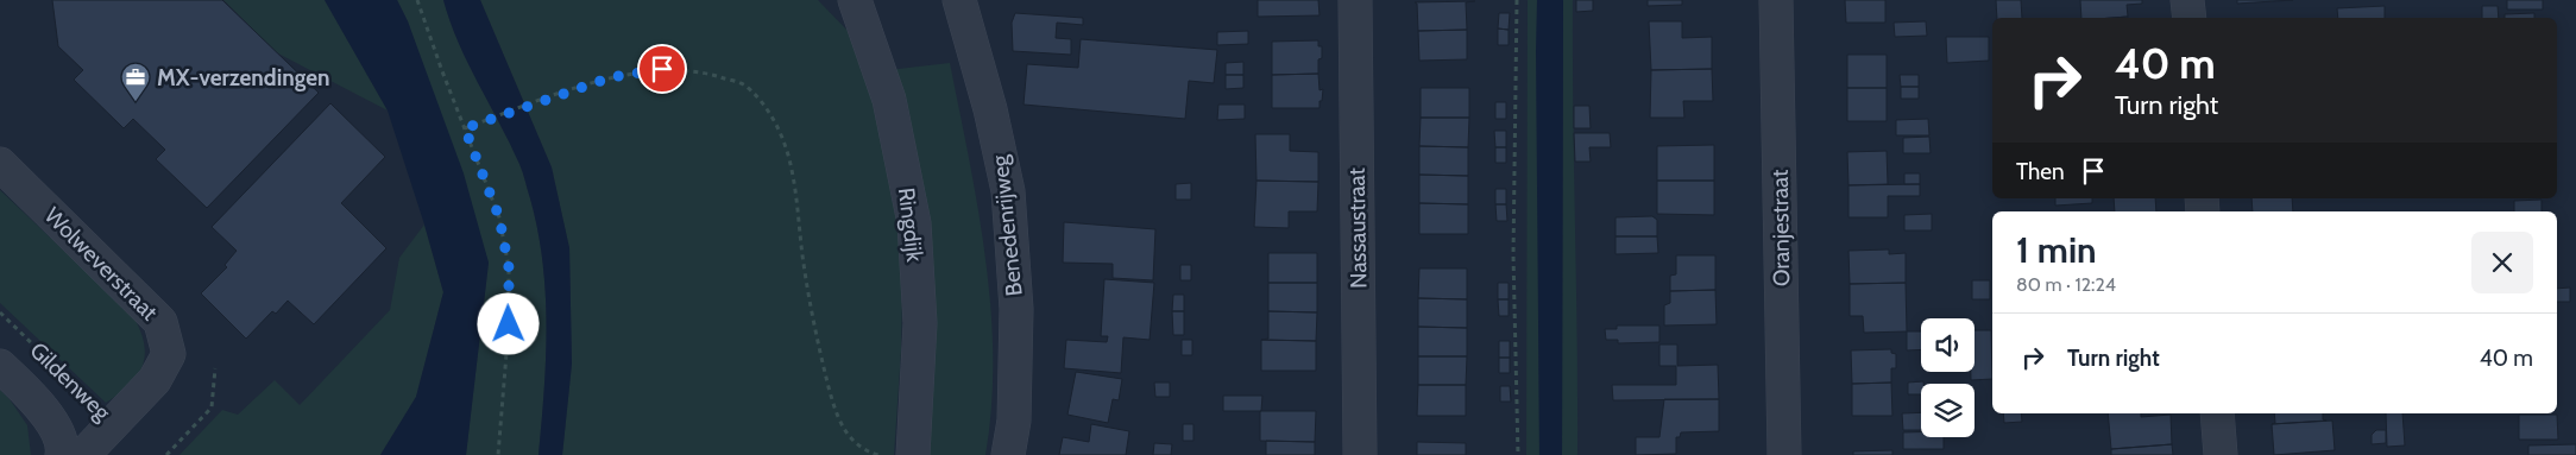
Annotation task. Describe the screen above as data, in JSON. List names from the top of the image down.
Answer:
{
  "streets": {
    "street": [
      "Ringdijk",
      "Benedenrijweg",
      "Nassaustraat",
      "Oranjestraat",
      "Wolweverstraat",
      "Gildenweg"
    ]
  },
  "crossings": [
    ["Wolweverstraat", "Gildenweg"]
  ],
  "places": {
    "office": ["MX-verzendingen"]
  },
  "page": {
    "turn": ["40 m", "Turn right"],
    "then": "Then",
    "heading": ["1 min", "80 m · 12:24"],
    "list": [
      {
        "name": "Turn right",
        "value": "40 m"
      }
    ]
  }
}
